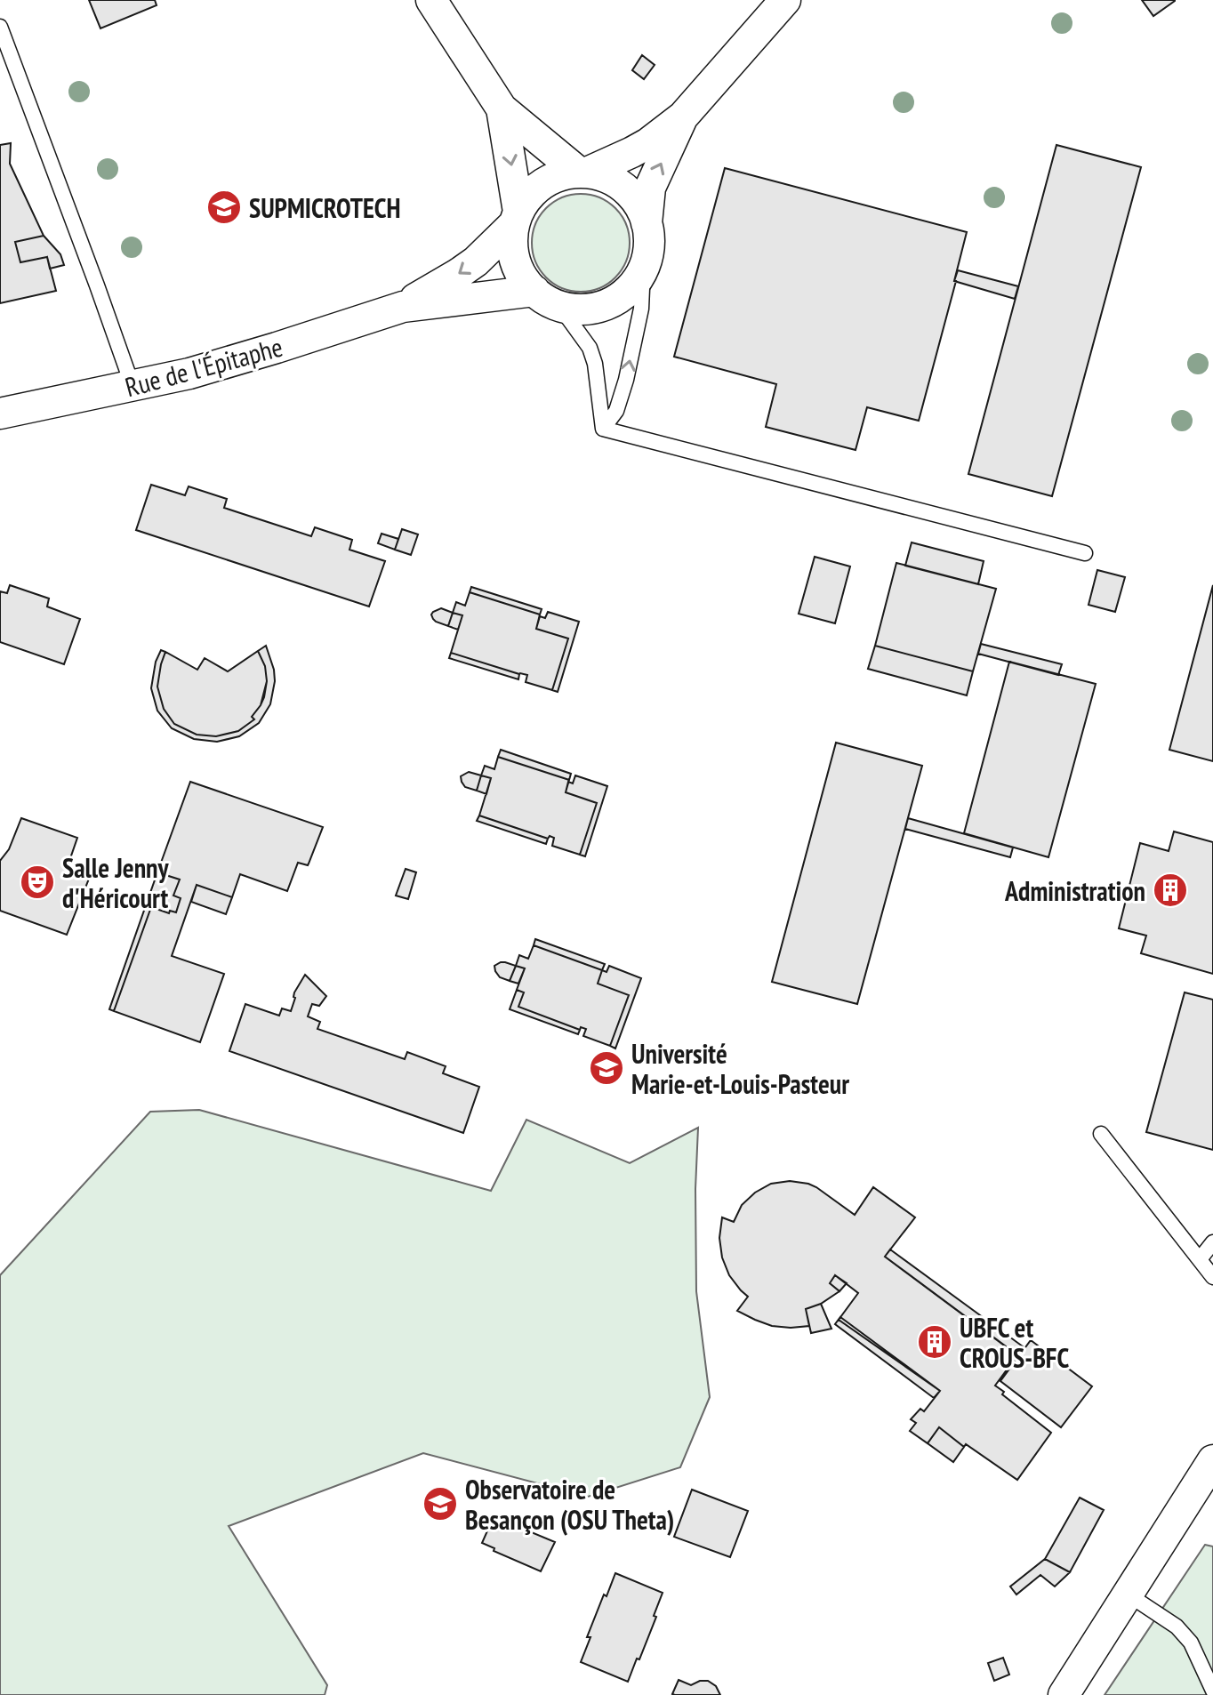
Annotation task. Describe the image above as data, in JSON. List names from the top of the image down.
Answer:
{
  "streets": {
    "street": ["Rue de l'Épitaphe"]
  },
  "places": {
    "school or university": ["SUPMICROTECH", "Université Marie-et-Louis-Pasteur", "Observatoire de Besançon (OSU Theta)"],
    "theatre": ["Salle Jenny d'Héricourt"],
    "building": ["Administration", "UBFC et CROUS-BFC"]
  }
}
